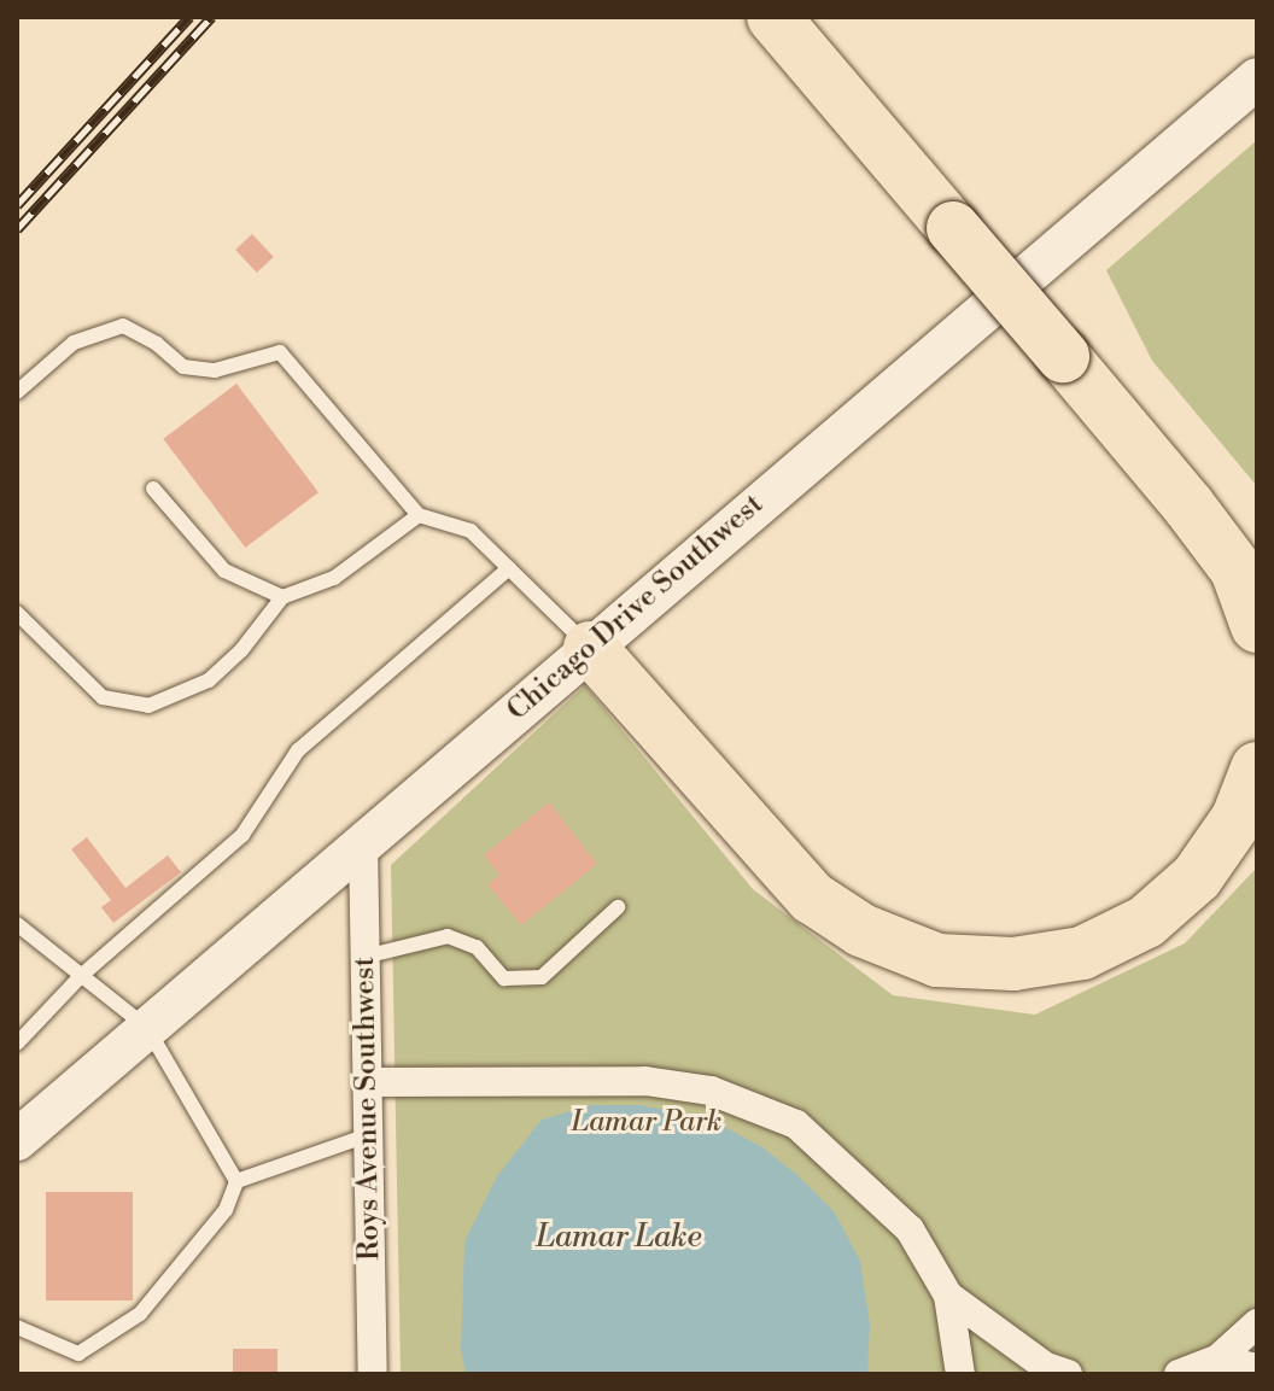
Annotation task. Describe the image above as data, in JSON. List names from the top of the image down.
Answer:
{
  "streets": {
    "main road": ["Chicago Drive Southwest"],
    "street": ["Roys Avenue Southwest"]
  },
  "crossings": [
    ["Chicago Drive Southwest", "Roys Avenue Southwest"]
  ],
  "water": ["Lamar Lake"],
  "parks": ["Lamar Park"]
}
